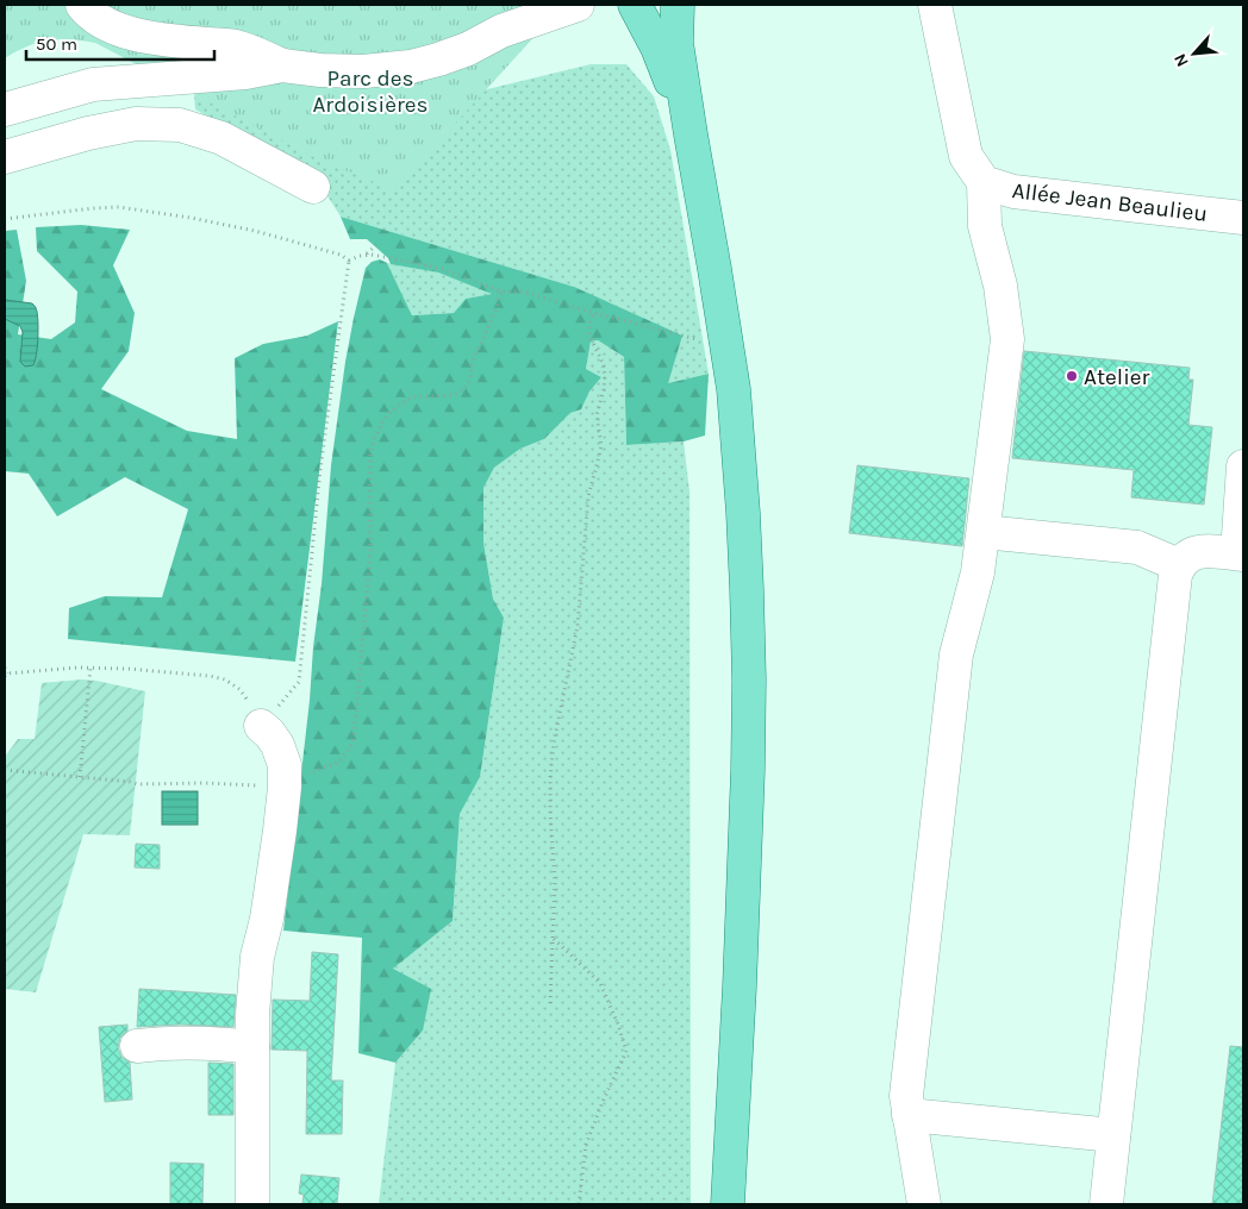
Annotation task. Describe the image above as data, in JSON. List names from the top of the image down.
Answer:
{
  "streets": {
    "street": ["Allée Jean Beaulieu"]
  },
  "parks": ["Parc des Ardoisières"],
  "places": ["Atelier"],
  "scale_bar": "50 m",
  "north": "bottom left"
}
